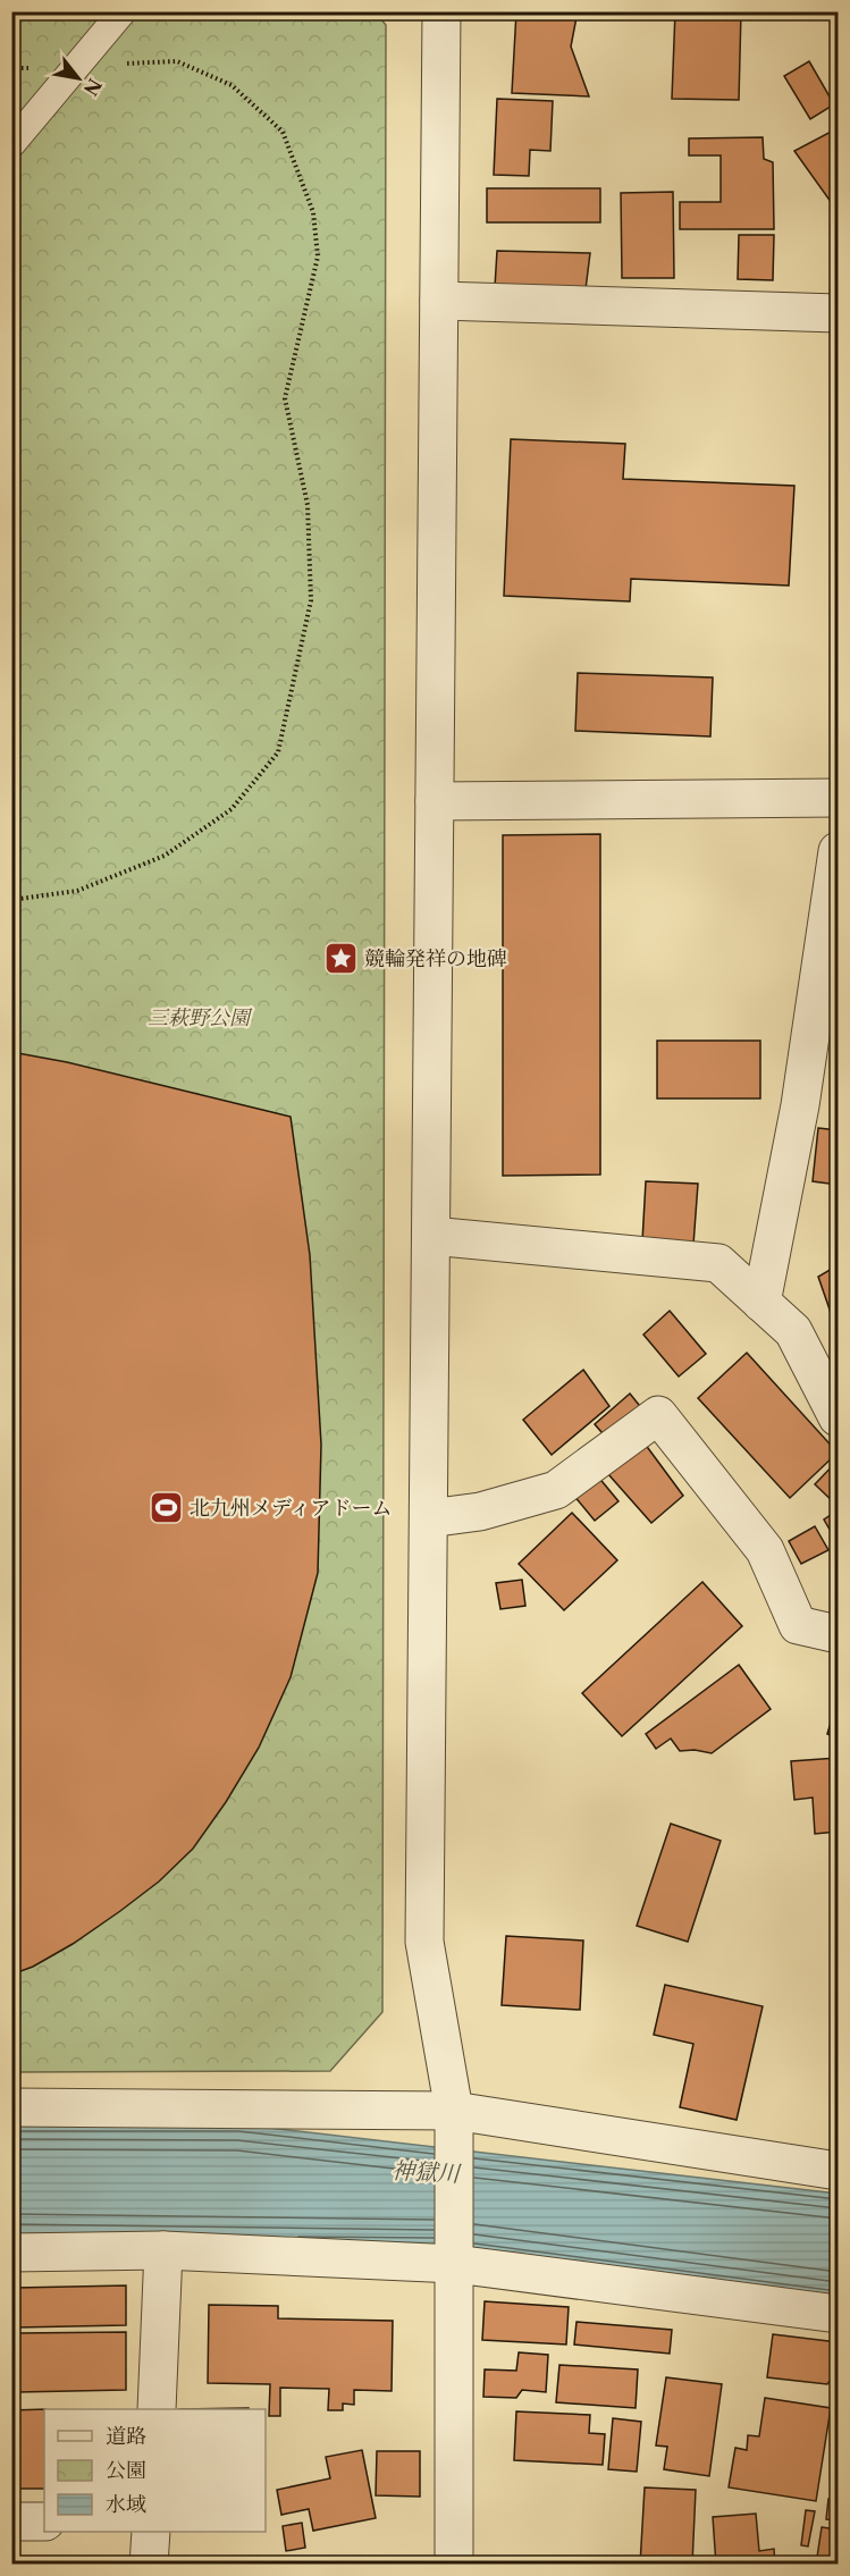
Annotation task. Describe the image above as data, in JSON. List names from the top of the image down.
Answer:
{
  "water": ["神獄川"],
  "parks": ["三萩野公園"],
  "places": {
    "place": ["競輪発祥の地碑"],
    "sports": ["北九州メディアドーム"]
  },
  "legend": ["道路", "公園", "水域"],
  "north": "bottom right"
}
